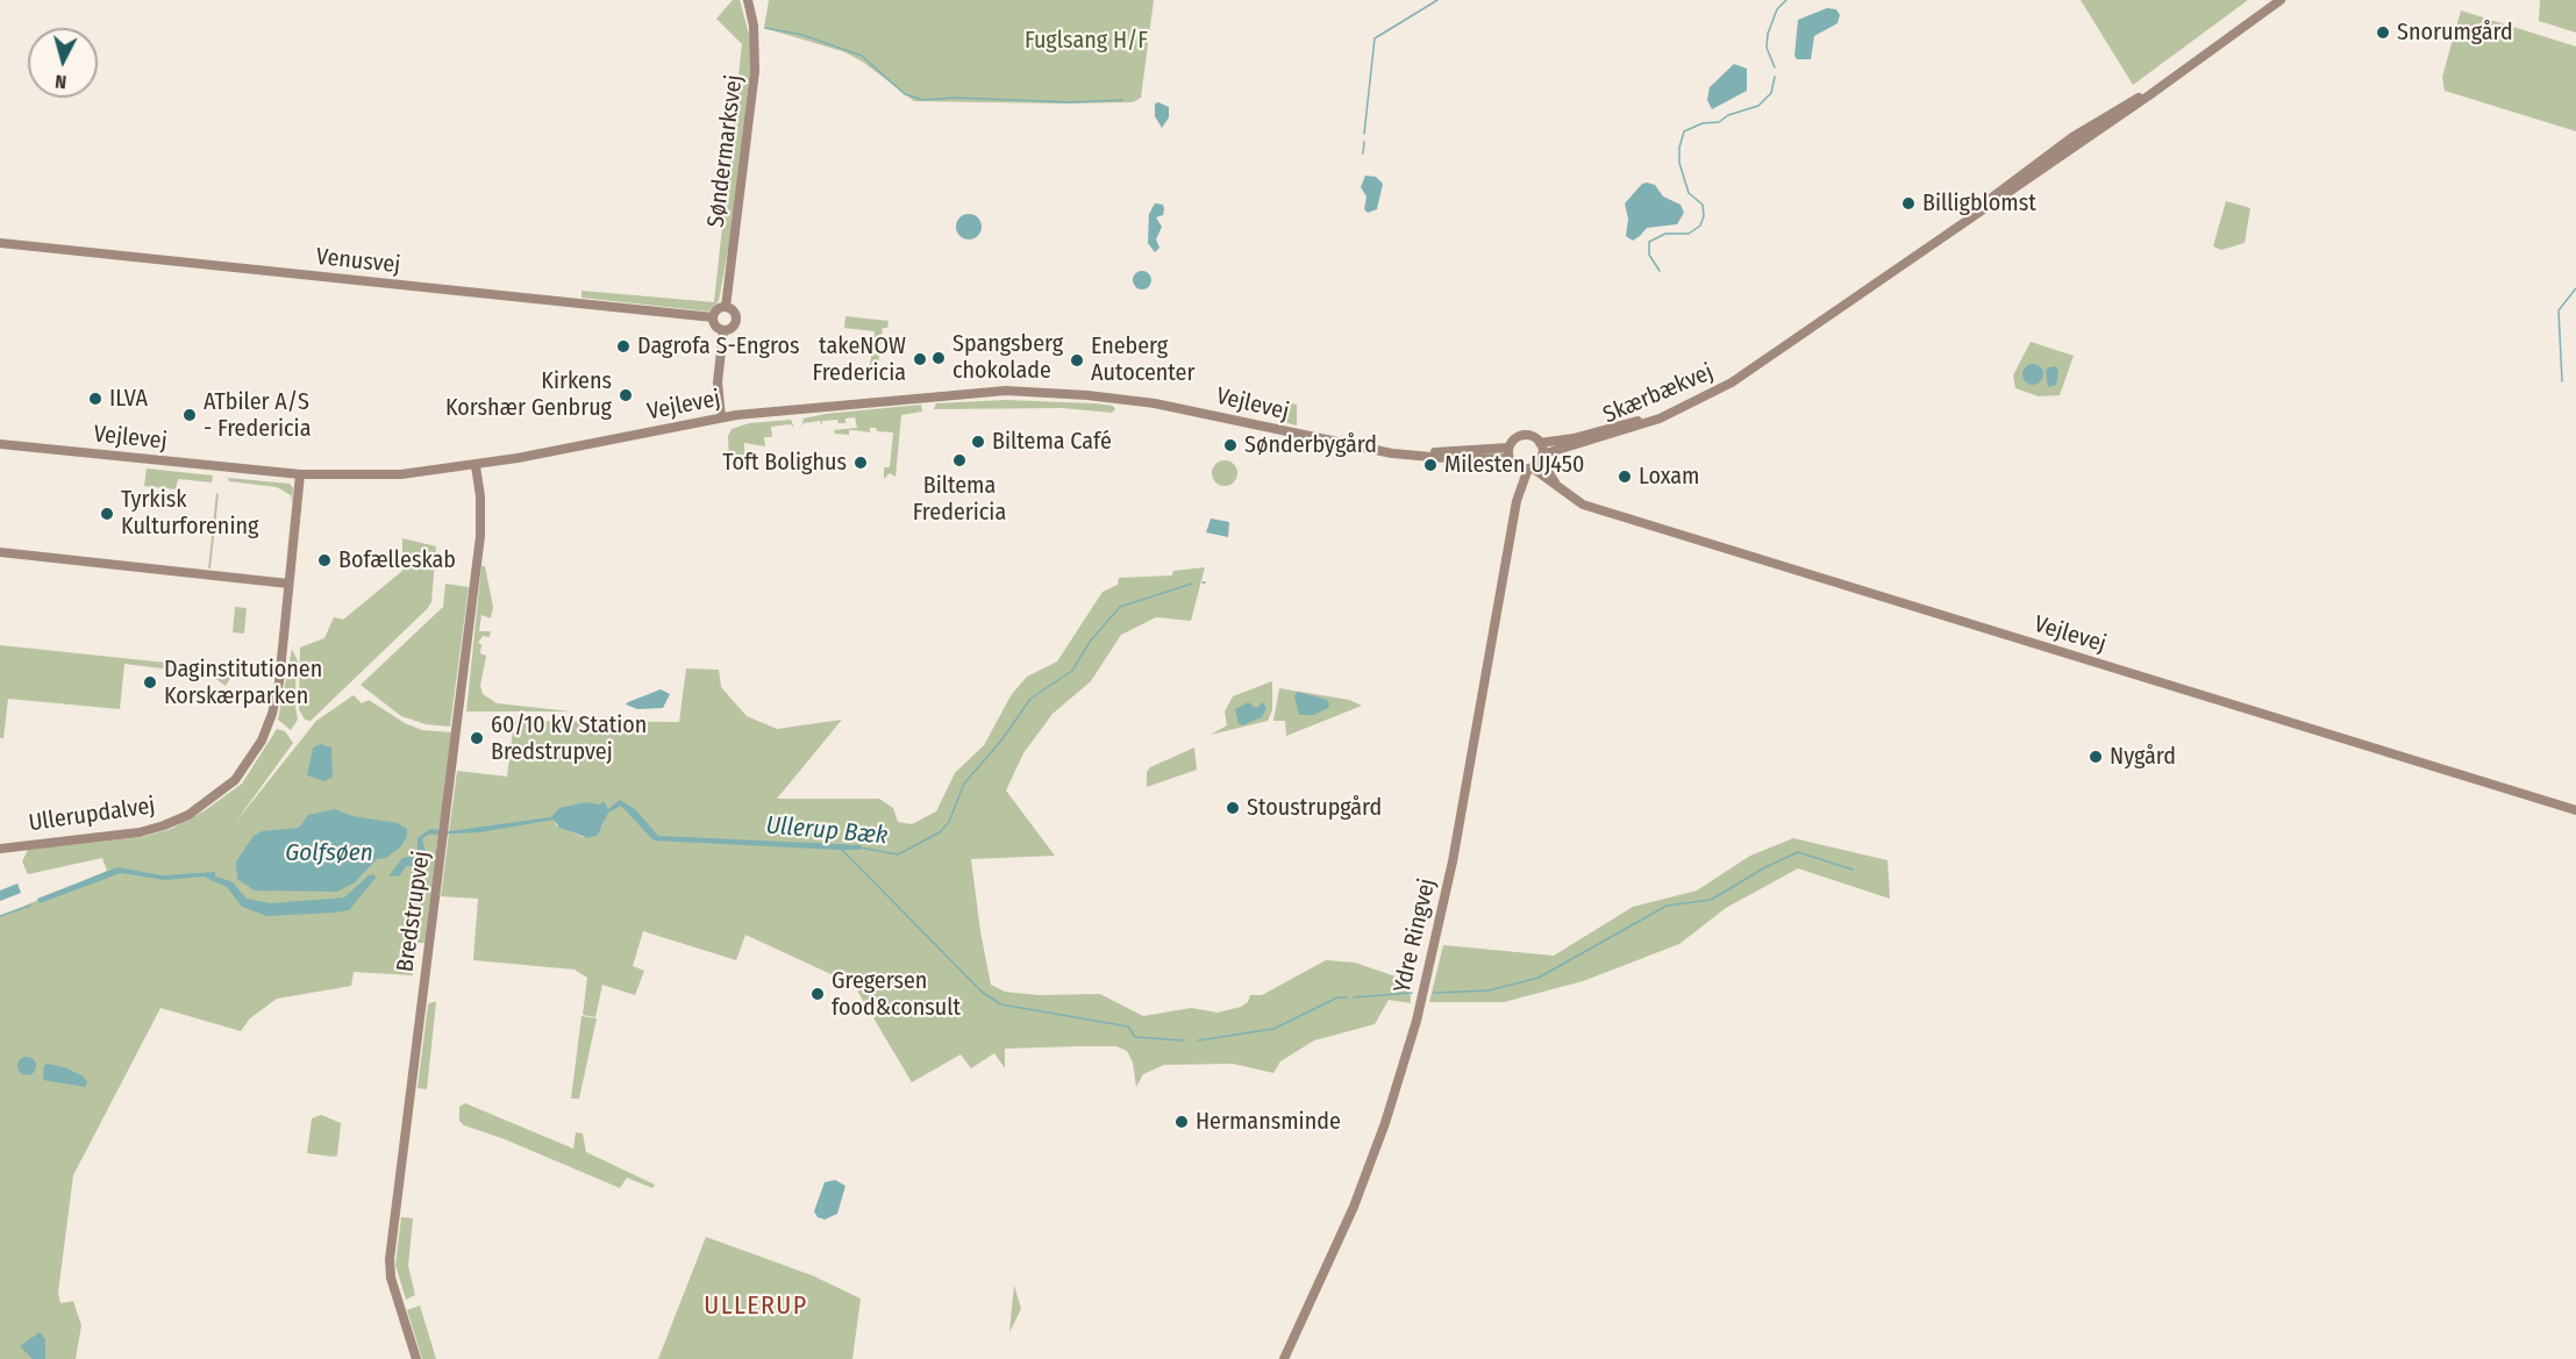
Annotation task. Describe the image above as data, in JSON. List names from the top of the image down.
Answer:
{
  "streets": {
    "street": [
      "Søndermarksvej",
      "Venusvej",
      "Skærbækvej",
      "Vejlevej",
      "Ullerupdalvej",
      "Bredstrupvej",
      "Ydre Ringvej"
    ]
  },
  "crossings": [
    ["Søndermarksvej", "Venusvej"],
    ["Skærbækvej", "Vejlevej"],
    ["Skærbækvej", "Ydre Ringvej"],
    ["Vejlevej", "Ullerupdalvej"],
    ["Vejlevej", "Bredstrupvej"],
    ["Vejlevej", "Ydre Ringvej"]
  ],
  "districts": ["ULLERUP"],
  "water": ["Ullerup Bæk", "Golfsøen"],
  "parks": ["Fuglsang H/F"],
  "places": [
    "Snorumgård",
    "Billigblomst",
    "Dagrofa S-Engros",
    "Spangsberg chokolade",
    "takeNOW Fredericia",
    "Eneberg Autocenter",
    "Kirkens Korshær Genbrug",
    "ILVA",
    "ATbiler A/S - Fredericia",
    "Biltema Café",
    "Sønderbygård",
    "Biltema Fredericia",
    "Toft Bolighus",
    "Milesten UJ450",
    "Loxam",
    "Tyrkisk Kulturforening",
    "Bofælleskab",
    "Daginstitutionen Korskærparken",
    "60/10 kV Station Bredstrupvej",
    "Nygård",
    "Stoustrupgård",
    "Gregersen food&consult",
    "Hermansminde"
  ],
  "north": "bottom"
}
